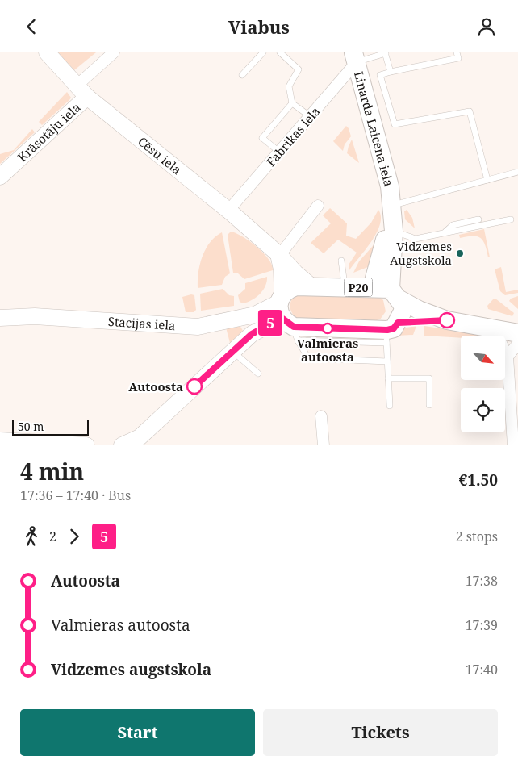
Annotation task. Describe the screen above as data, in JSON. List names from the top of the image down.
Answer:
{
  "streets": {
    "main road": [
      "Linarda Laicena iela",
      "Krāsotāju iela",
      "Cēsu iela",
      "P20",
      "Stacijas iela"
    ],
    "street": ["Fabrikas iela"]
  },
  "crossings": [
    ["Linarda Laicena iela", "Fabrikas iela"],
    ["Linarda Laicena iela", "P20"],
    ["Krāsotāju iela", "Cēsu iela"],
    ["Fabrikas iela", "Cēsu iela"],
    ["Cēsu iela", "P20"],
    ["Cēsu iela", "Stacijas iela"],
    ["P20", "Stacijas iela"]
  ],
  "places": ["Vidzemes Augstskola", "Valmieras autoosta", "Autoosta"],
  "lines": ["bus line 5"],
  "scale_bar": "50 m",
  "north": "bottom right",
  "page": {
    "header": "Viabus",
    "on_map": "5",
    "scale": "50 m",
    "heading": ["4 min", "17:36 – 17:40 · Bus", "€1.50"],
    "legs": ["2", "5", "2 stops"],
    "list": [
      {
        "name": "Autoosta",
        "value": "17:38"
      },
      {
        "name": "Valmieras autoosta",
        "value": "17:39"
      },
      {
        "name": "Vidzemes augstskola",
        "value": "17:40"
      }
    ],
    "buttons": ["Start", "Tickets"]
  }
}
